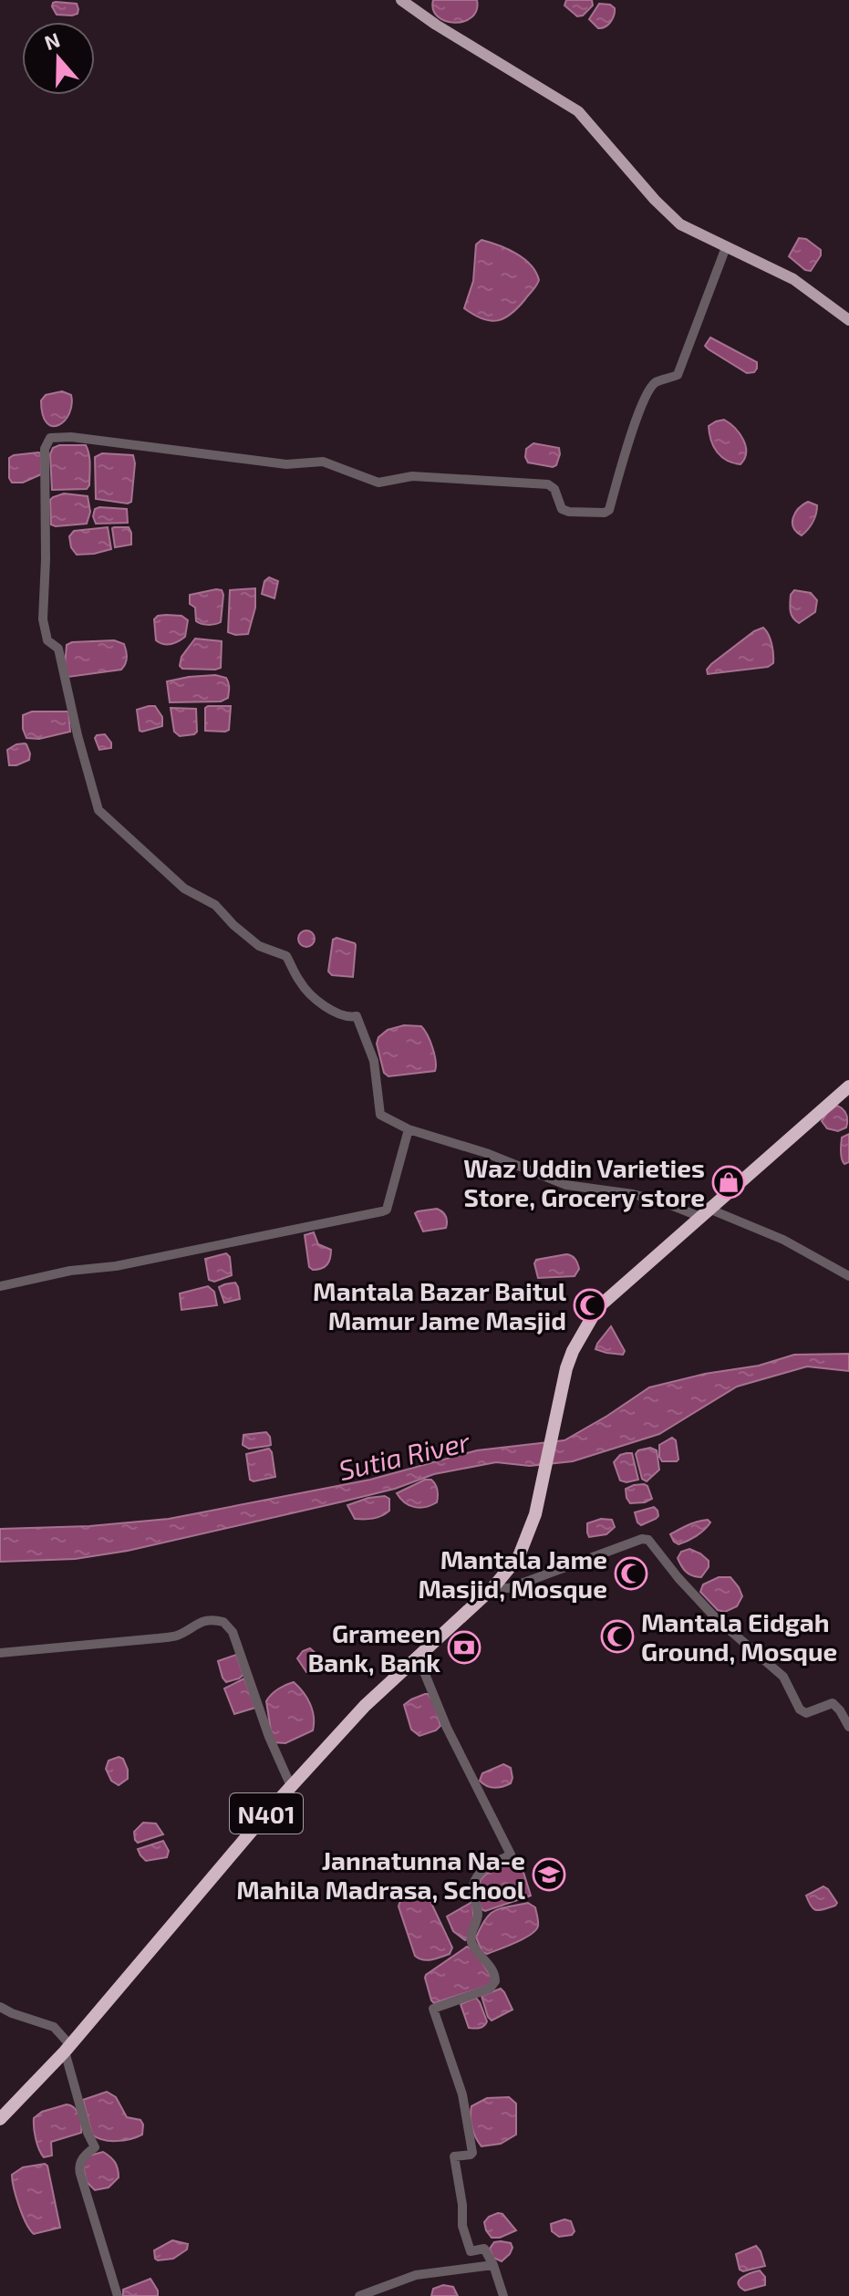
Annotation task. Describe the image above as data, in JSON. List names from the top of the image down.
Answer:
{
  "streets": {
    "highway": ["N401"]
  },
  "water": ["Sutia River"],
  "places": {
    "shop": ["Waz Uddin Varieties Store, Grocery store"],
    "mosque": ["Mantala Bazar Baitul Mamur Jame Masjid", "Mantala Jame Masjid, Mosque", "Mantala Eidgah Ground, Mosque"],
    "bank": ["Grameen Bank, Bank"],
    "school or university": ["Jannatunna Na-e Mahila Madrasa, School"]
  },
  "north": "top"
}
